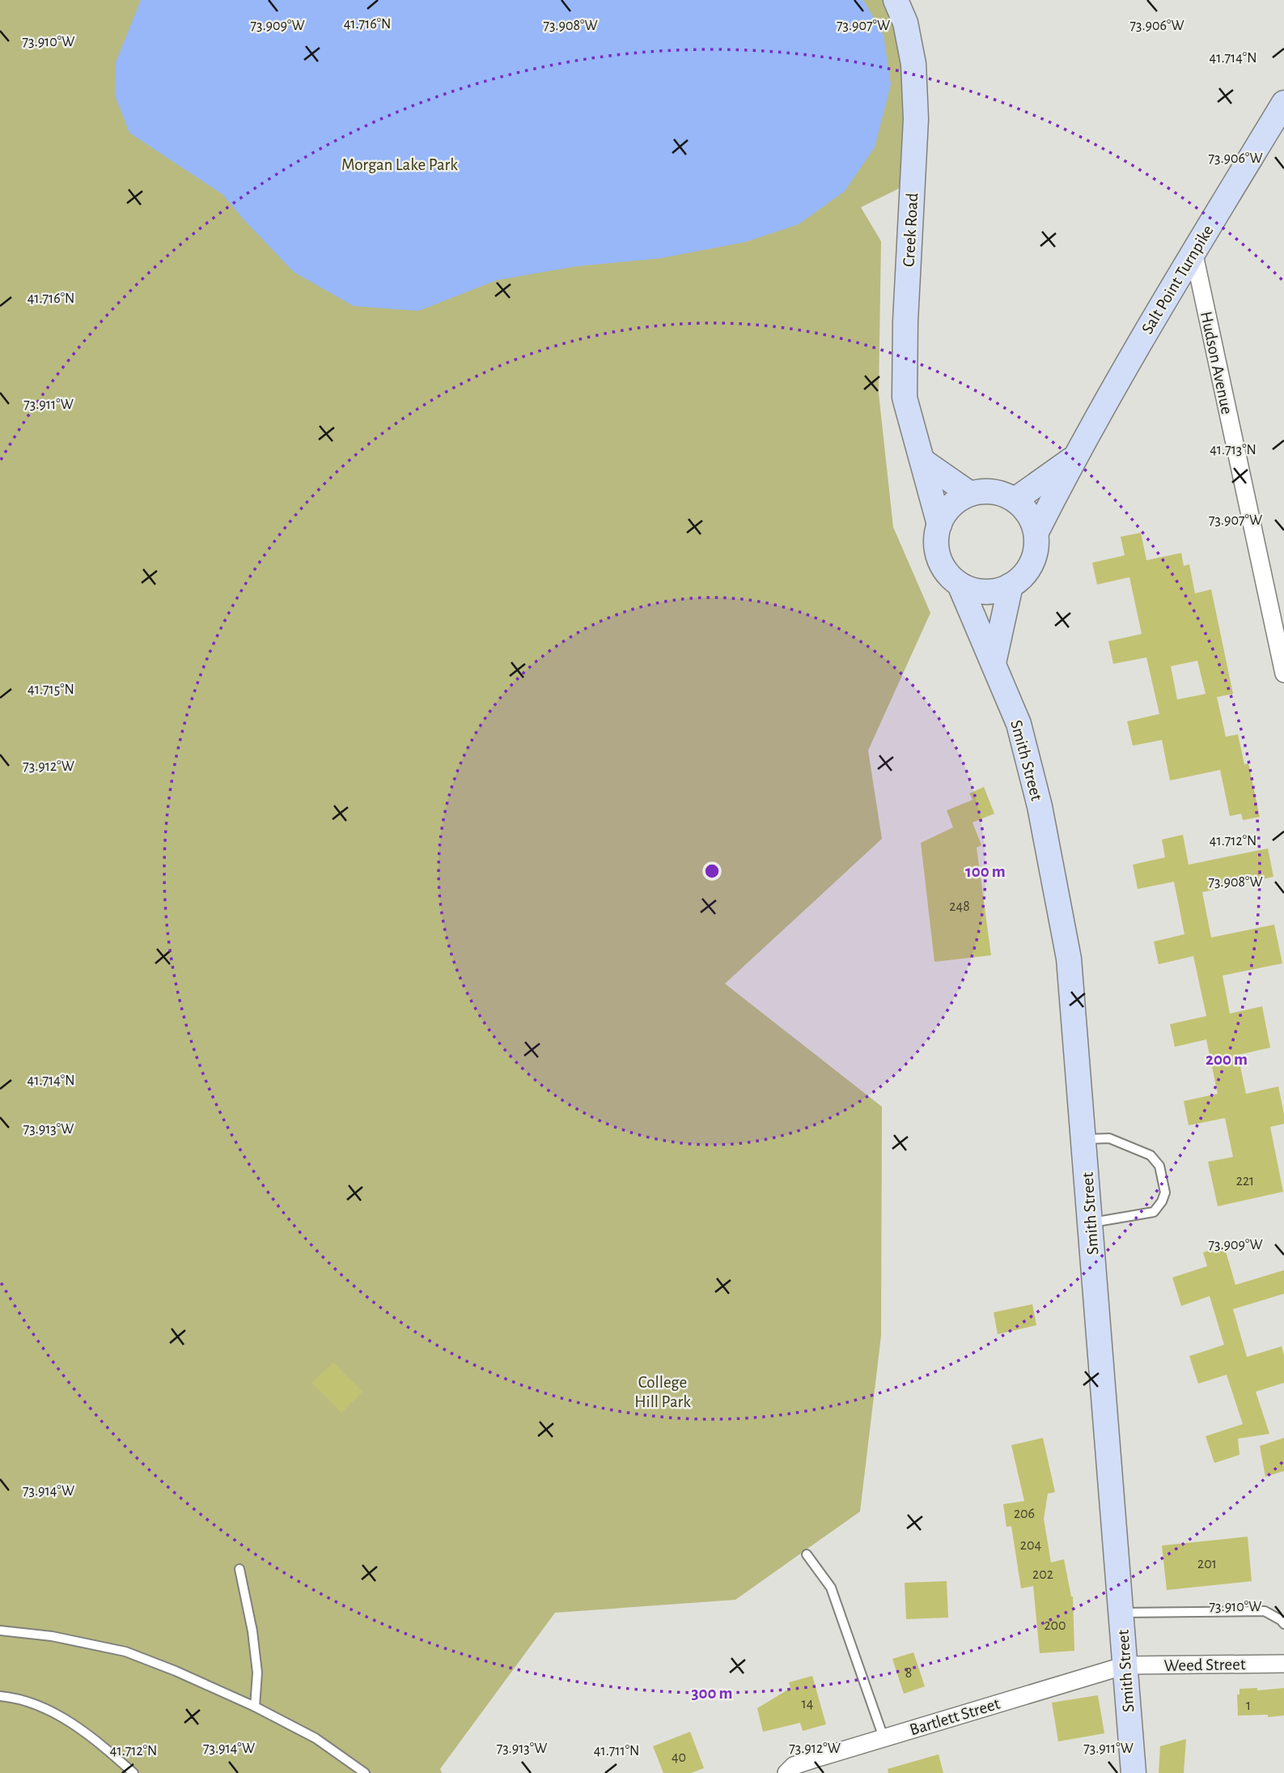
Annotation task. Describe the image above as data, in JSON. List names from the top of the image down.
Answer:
{
  "streets": {
    "street": [
      "Creek Road",
      "Salt Point Turnpike",
      "Hudson Avenue",
      "Smith Street",
      "Weed Street",
      "Bartlett Street"
    ]
  },
  "crossings": [
    ["Creek Road", "Salt Point Turnpike"],
    ["Creek Road", "Smith Street"],
    ["Salt Point Turnpike", "Hudson Avenue"],
    ["Salt Point Turnpike", "Smith Street"],
    ["Smith Street", "Weed Street"],
    ["Smith Street", "Bartlett Street"],
    ["Weed Street", "Bartlett Street"]
  ],
  "parks": ["Morgan Lake Park", "College Hill Park"],
  "house_numbers": [
    "248",
    "221",
    "206",
    "204",
    "201",
    "202",
    "200",
    "8",
    "14",
    "1",
    "40"
  ],
  "coordinates": [
    "41.716°N",
    "73.909°W",
    "73.908°W",
    "73.907°W",
    "73.906°W",
    "73.910°W",
    "41.714°N",
    "73.911°W",
    "41.713°N",
    "41.715°N",
    "73.912°W",
    "41.712°N",
    "73.913°W",
    "73.914°W",
    "41.711°N"
  ],
  "rings": ["100 m", "200 m", "300 m"]
}
